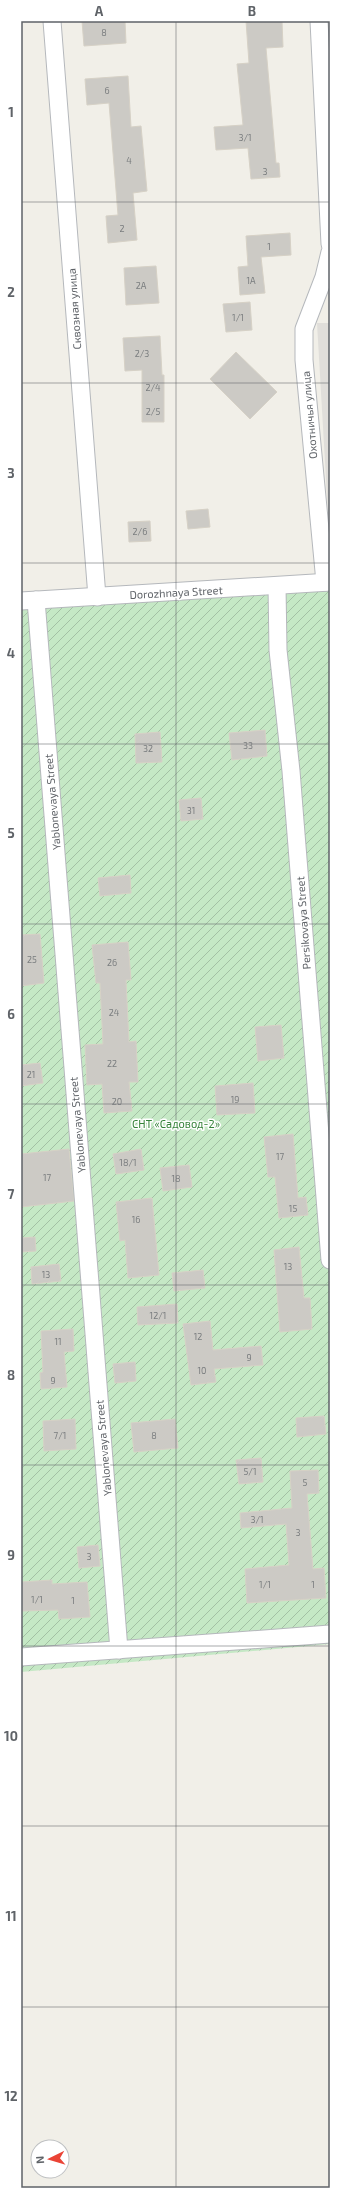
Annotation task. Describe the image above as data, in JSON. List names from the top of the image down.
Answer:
{
  "streets": {
    "street": [
      "Сквозная улица",
      "Охотничья улица",
      "Dorozhnaya Street",
      "Yablonevaya Street",
      "Persikovaya Street"
    ]
  },
  "crossings": [
    ["Сквозная улица", "Dorozhnaya Street"],
    ["Охотничья улица", "Dorozhnaya Street"],
    ["Dorozhnaya Street", "Yablonevaya Street"],
    ["Dorozhnaya Street", "Persikovaya Street"]
  ],
  "parks": ["СНТ «Садовод-2»"],
  "house_numbers": [
    "8",
    "6",
    "3/1",
    "4",
    "3",
    "2",
    "1",
    "1А",
    "2А",
    "1/1",
    "2/3",
    "2/4",
    "2/5",
    "2/6",
    "33",
    "32",
    "31",
    "25",
    "26",
    "24",
    "22",
    "21",
    "19",
    "20",
    "17",
    "18/1",
    "17",
    "18",
    "15",
    "16",
    "13",
    "13",
    "12/1",
    "12",
    "11",
    "9",
    "10",
    "9",
    "7/1",
    "8",
    "5/1",
    "5",
    "3/1",
    "3",
    "3",
    "1/1",
    "1",
    "1/1",
    "1"
  ],
  "north": "left",
  "grid": {
    "columns": ["A", "B"],
    "rows": [
      "1",
      "2",
      "3",
      "4",
      "5",
      "6",
      "7",
      "8",
      "9",
      "10",
      "11",
      "12"
    ]
  }
}
